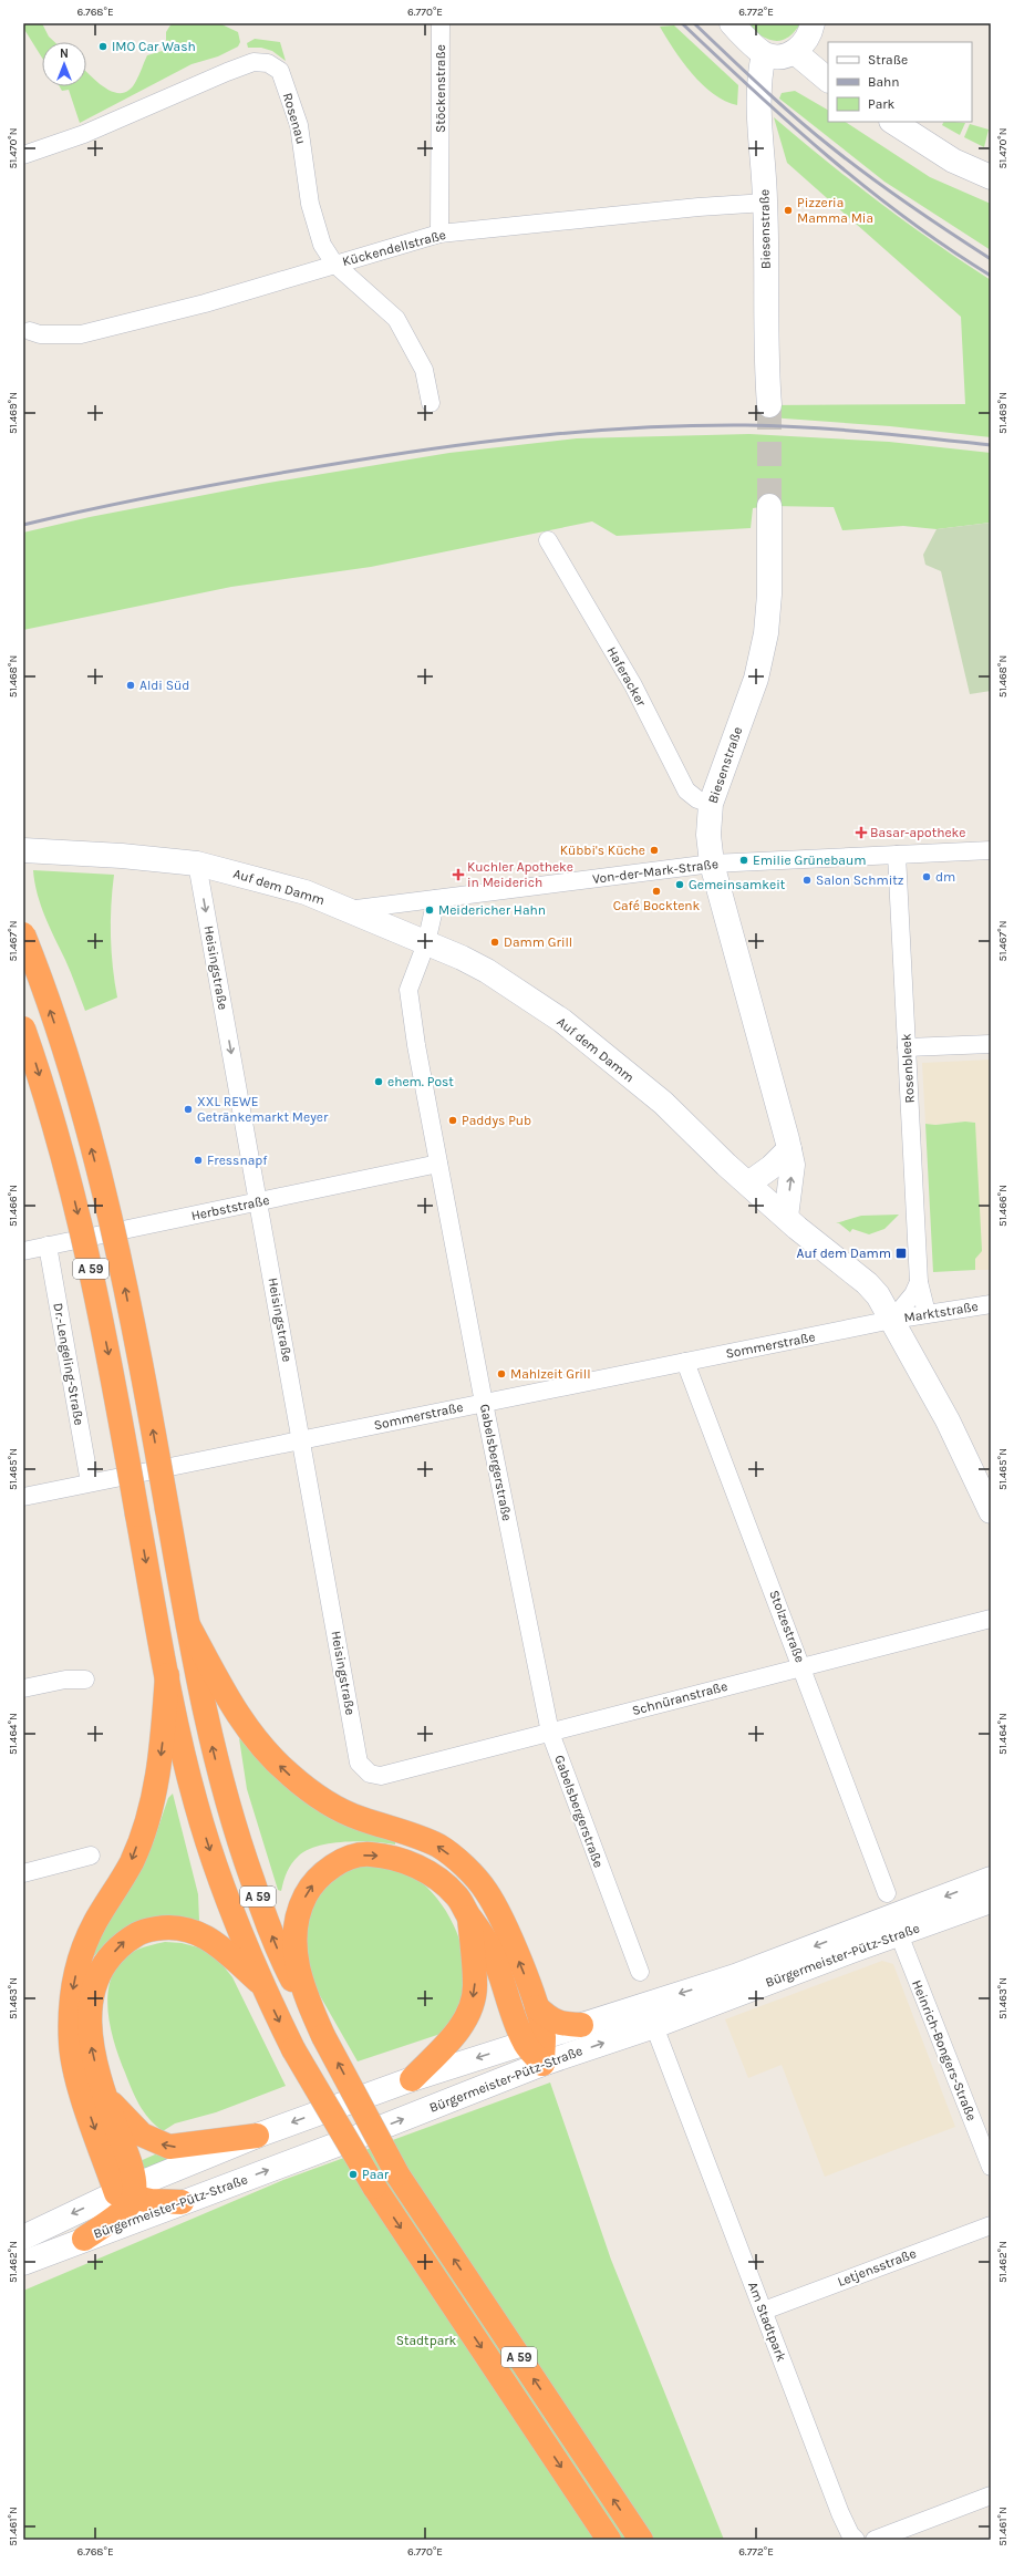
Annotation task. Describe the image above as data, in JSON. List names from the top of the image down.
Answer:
{
  "streets": {
    "highway": ["A 59"],
    "street": [
      "Stöckenstraße",
      "Rosenau",
      "Biesenstraße",
      "Kückendellstraße",
      "Haferacker",
      "Von-der-Mark-Straße",
      "Auf dem Damm",
      "Heisingstraße",
      "Rosenbleek",
      "Herbststraße",
      "Marktstraße",
      "Sommerstraße",
      "Dr.-Lengeling-Straße",
      "Gabelsbergerstraße",
      "Stolzestraße",
      "Schnüranstraße",
      "Bürgermeister-Pütz-Straße",
      "Heinrich-Bongers-Straße",
      "Letjensstraße",
      "Am Stadtpark"
    ]
  },
  "crossings": [
    ["Stöckenstraße", "Kückendellstraße"],
    ["Rosenau", "Kückendellstraße"],
    ["Biesenstraße", "Kückendellstraße"],
    ["Biesenstraße", "Haferacker"],
    ["Biesenstraße", "Von-der-Mark-Straße"],
    ["Biesenstraße", "Auf dem Damm"],
    ["Von-der-Mark-Straße", "Auf dem Damm"],
    ["Von-der-Mark-Straße", "Rosenbleek"],
    ["Von-der-Mark-Straße", "Gabelsbergerstraße"],
    ["Auf dem Damm", "Heisingstraße"],
    ["Auf dem Damm", "Marktstraße"],
    ["Auf dem Damm", "Sommerstraße"],
    ["Auf dem Damm", "Gabelsbergerstraße"],
    ["Heisingstraße", "Herbststraße"],
    ["Heisingstraße", "Sommerstraße"],
    ["Heisingstraße", "Schnüranstraße"],
    ["Rosenbleek", "Marktstraße"],
    ["Herbststraße", "Dr.-Lengeling-Straße"],
    ["Herbststraße", "Gabelsbergerstraße"],
    ["Marktstraße", "Sommerstraße"],
    ["Sommerstraße", "Dr.-Lengeling-Straße"],
    ["Sommerstraße", "Gabelsbergerstraße"],
    ["Sommerstraße", "Stolzestraße"],
    ["Gabelsbergerstraße", "Schnüranstraße"],
    ["Stolzestraße", "Schnüranstraße"],
    ["Bürgermeister-Pütz-Straße", "Heinrich-Bongers-Straße"],
    ["Bürgermeister-Pütz-Straße", "Am Stadtpark"],
    ["Letjensstraße", "Am Stadtpark"]
  ],
  "one_way": ["Heisingstraße"],
  "parks": ["Stadtpark"],
  "places": {
    "other": [
      "IMO Car Wash",
      "Pizzeria Mamma Mia",
      "Aldi Süd",
      "Kübbi's Küche",
      "Emilie Grünebaum",
      "dm",
      "Salon Schmitz",
      "Gemeinsamkeit",
      "Café Bocktenk",
      "Meidericher Hahn",
      "Damm Grill",
      "ehem. Post",
      "XXL REWE Getränkemarkt Meyer",
      "Paddys Pub",
      "Fressnapf",
      "Mahlzeit Grill",
      "Paar"
    ],
    "health": ["Basar-apotheke", "Kuchler Apotheke in Meiderich"],
    "transit": ["Auf dem Damm"]
  },
  "legend": ["Straße", "Bahn", "Park"],
  "north": "top",
  "coordinates": [
    "6.768°E",
    "6.770°E",
    "6.772°E",
    "51.470°N",
    "51.469°N",
    "51.468°N",
    "51.467°N",
    "51.466°N",
    "51.465°N",
    "51.464°N",
    "51.463°N",
    "51.462°N",
    "51.461°N"
  ]
}
